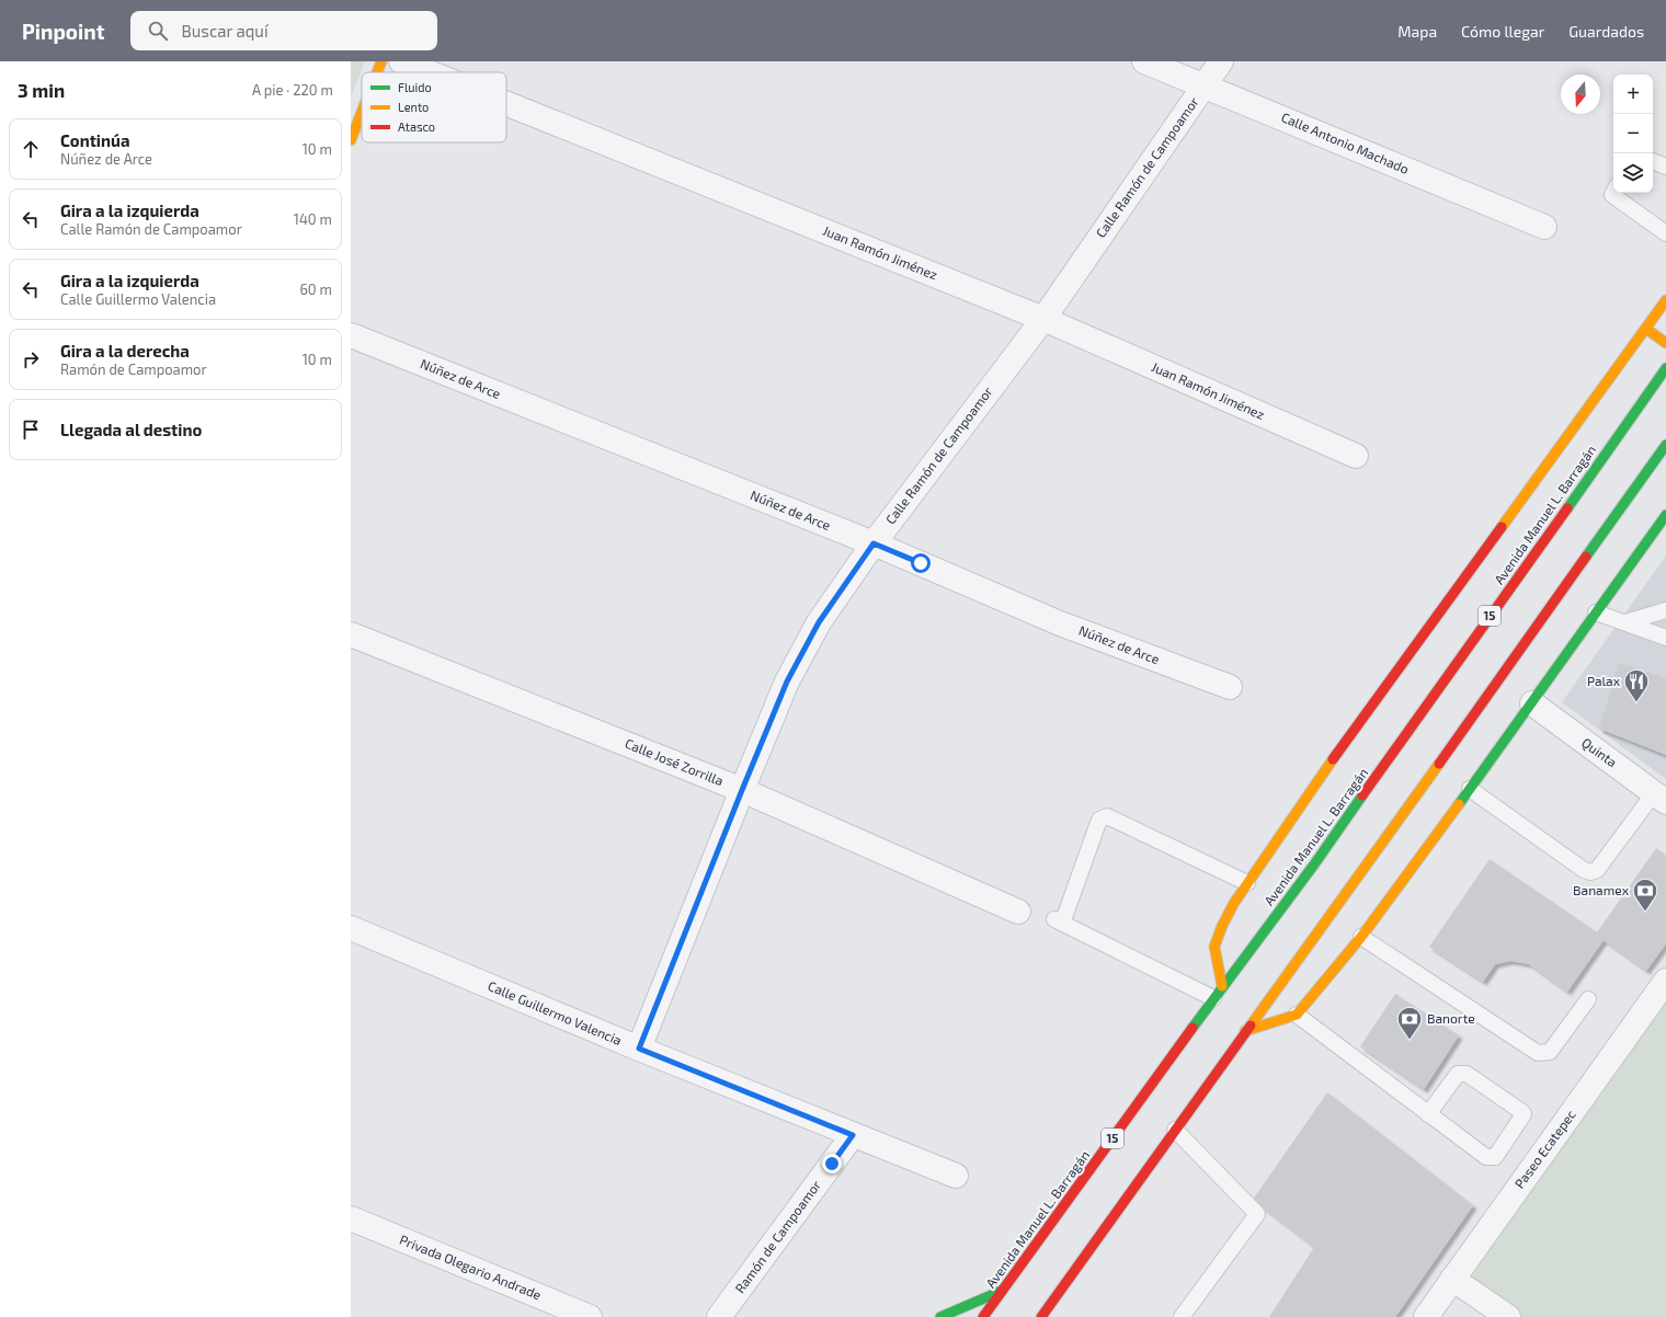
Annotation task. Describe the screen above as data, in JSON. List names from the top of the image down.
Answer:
{
  "streets": {
    "main road": ["Avenida Manuel L. Barragán", "15"],
    "street": [
      "Calle Antonio Machado",
      "Calle Ramón de Campoamor",
      "Juan Ramón Jiménez",
      "Núñez de Arce",
      "Quinta",
      "Calle José Zorrilla",
      "Calle Guillermo Valencia",
      "Paseo Ecatepec",
      "Ramón de Campoamor",
      "Privada Olegario Andrade"
    ]
  },
  "crossings": [
    ["Calle Antonio Machado", "Calle Ramón de Campoamor"],
    ["Calle Ramón de Campoamor", "Juan Ramón Jiménez"],
    ["Calle Ramón de Campoamor", "Núñez de Arce"],
    ["Calle Ramón de Campoamor", "Calle José Zorrilla"],
    ["Calle Ramón de Campoamor", "Calle Guillermo Valencia"],
    ["Calle Guillermo Valencia", "Ramón de Campoamor"]
  ],
  "places": {
    "restaurant": ["Palax"],
    "bank": ["Banamex", "Banorte"]
  },
  "legend": ["Fluido", "Lento", "Atasco"],
  "north": "bottom",
  "page": {
    "header": "Pinpoint",
    "search": "Buscar aquí",
    "nav": ["Mapa", "Cómo llegar", "Guardados"],
    "heading": ["3 min", "A pie · 220 m"],
    "map_buttons": ["+", "−"],
    "list": [
      ["Continúa", "Núñez de Arce", "10 m"],
      ["Gira a la izquierda", "Calle Ramón de Campoamor", "140 m"],
      ["Gira a la izquierda", "Calle Guillermo Valencia", "60 m"],
      ["Gira a la derecha", "Ramón de Campoamor", "10 m"],
      "Llegada al destino"
    ]
  }
}
